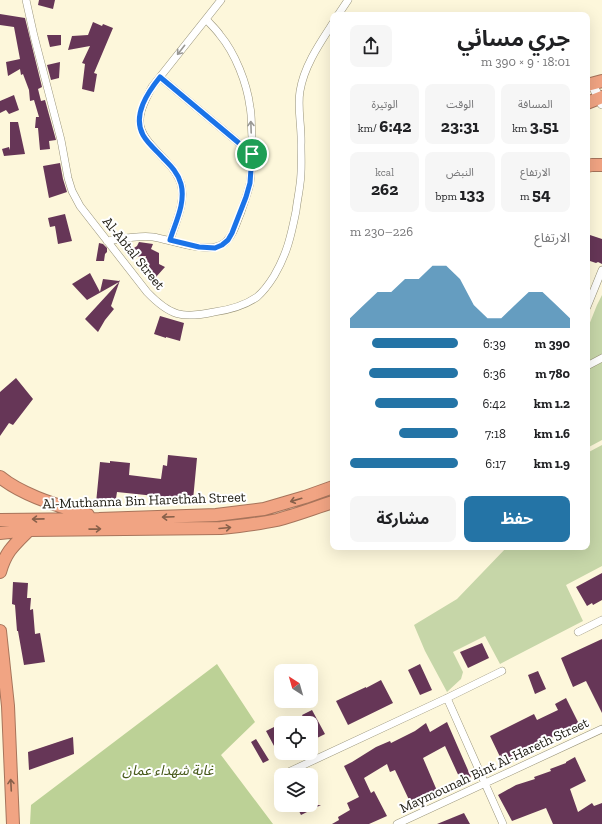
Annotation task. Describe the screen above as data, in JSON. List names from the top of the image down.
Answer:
{
  "streets": {
    "highway": ["Al-Muthanna Bin Harethah Street"],
    "street": ["Al-Abtal Street", "Maymounah Bint Al-Hareth Street"]
  },
  "parks": ["غابة شهداء عمان"],
  "north": "top left",
  "page": {
    "heading": ["جري مسائي", "18:01 · 9 × 390 m"],
    "stats": [
      ["المسافة", "3.51 km"],
      ["الوقت", "23:31"],
      ["الوتيرة", "6:42 /km"],
      ["الارتفاع", "54 m"],
      ["النبض", "133 bpm"],
      ["kcal", "262"]
    ],
    "chart": ["الارتفاع", "226–230 m"],
    "list": [
      {
        "name": "390 m",
        "note": "6:39"
      },
      {
        "name": "780 m",
        "note": "6:36"
      },
      {
        "name": "1.2 km",
        "note": "6:42"
      },
      {
        "name": "1.6 km",
        "note": "7:18"
      },
      {
        "name": "1.9 km",
        "note": "6:17"
      }
    ],
    "buttons": ["حفظ", "مشاركة"]
  }
}
